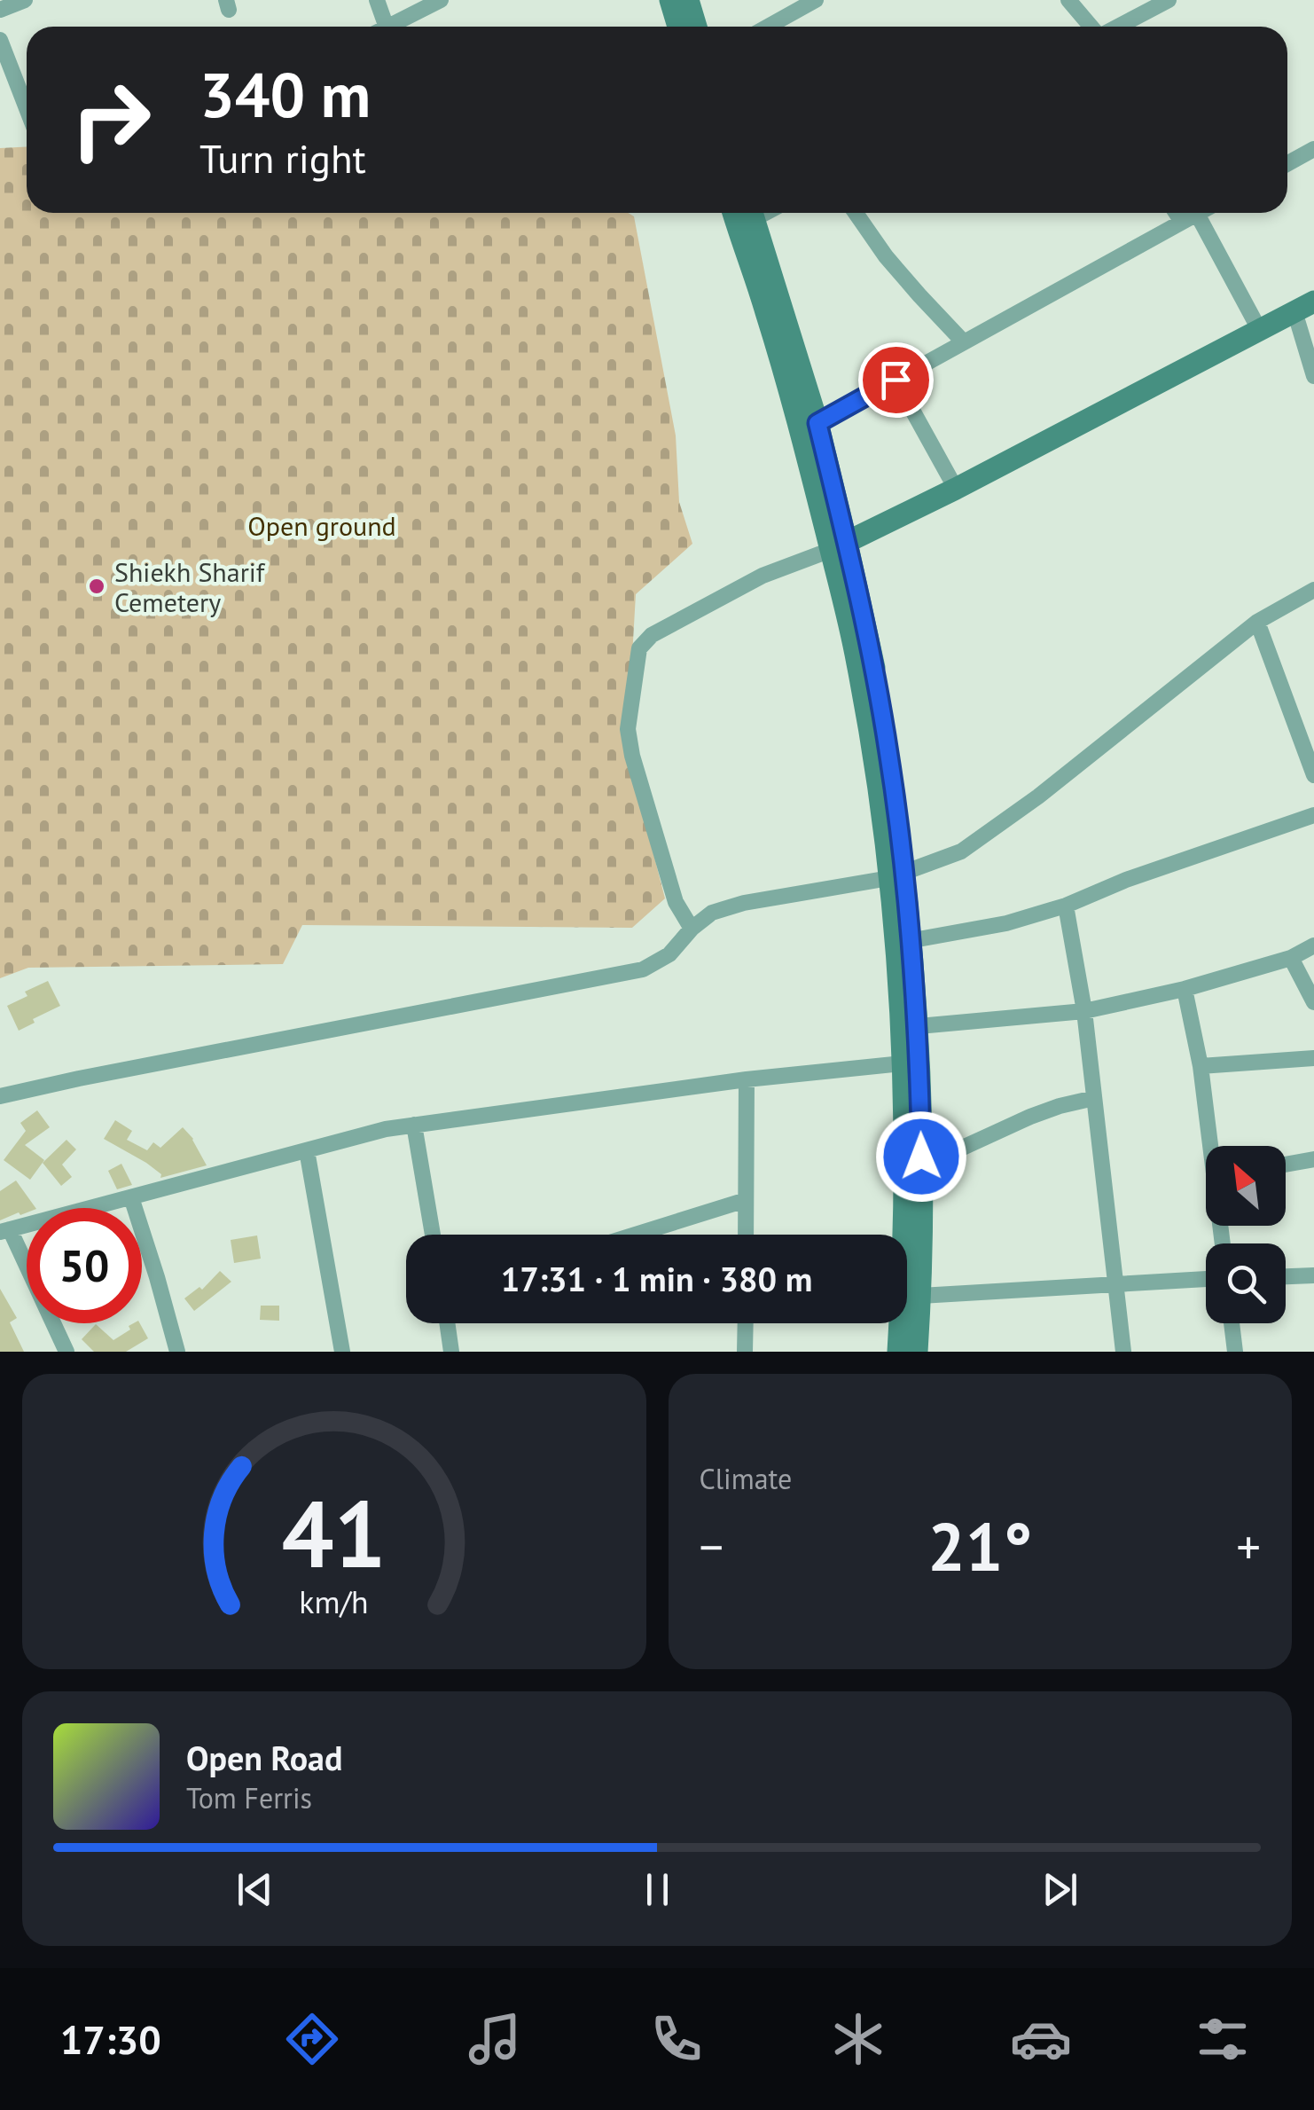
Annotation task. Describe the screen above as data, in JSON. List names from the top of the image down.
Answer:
{
  "parks": ["Open ground"],
  "places": ["Shiekh Sharif Cemetery"],
  "north": "top left",
  "page": {
    "turn": ["340 m", "Turn right"],
    "limit": "50",
    "trip": "17:31 · 1 min · 380 m",
    "tile": "Climate",
    "heat": ["−", "21°", "+"],
    "song": ["Open Road", "Tom Ferris"],
    "tabs": "17:30",
    "gauge": ["41", "km/h"]
  }
}
